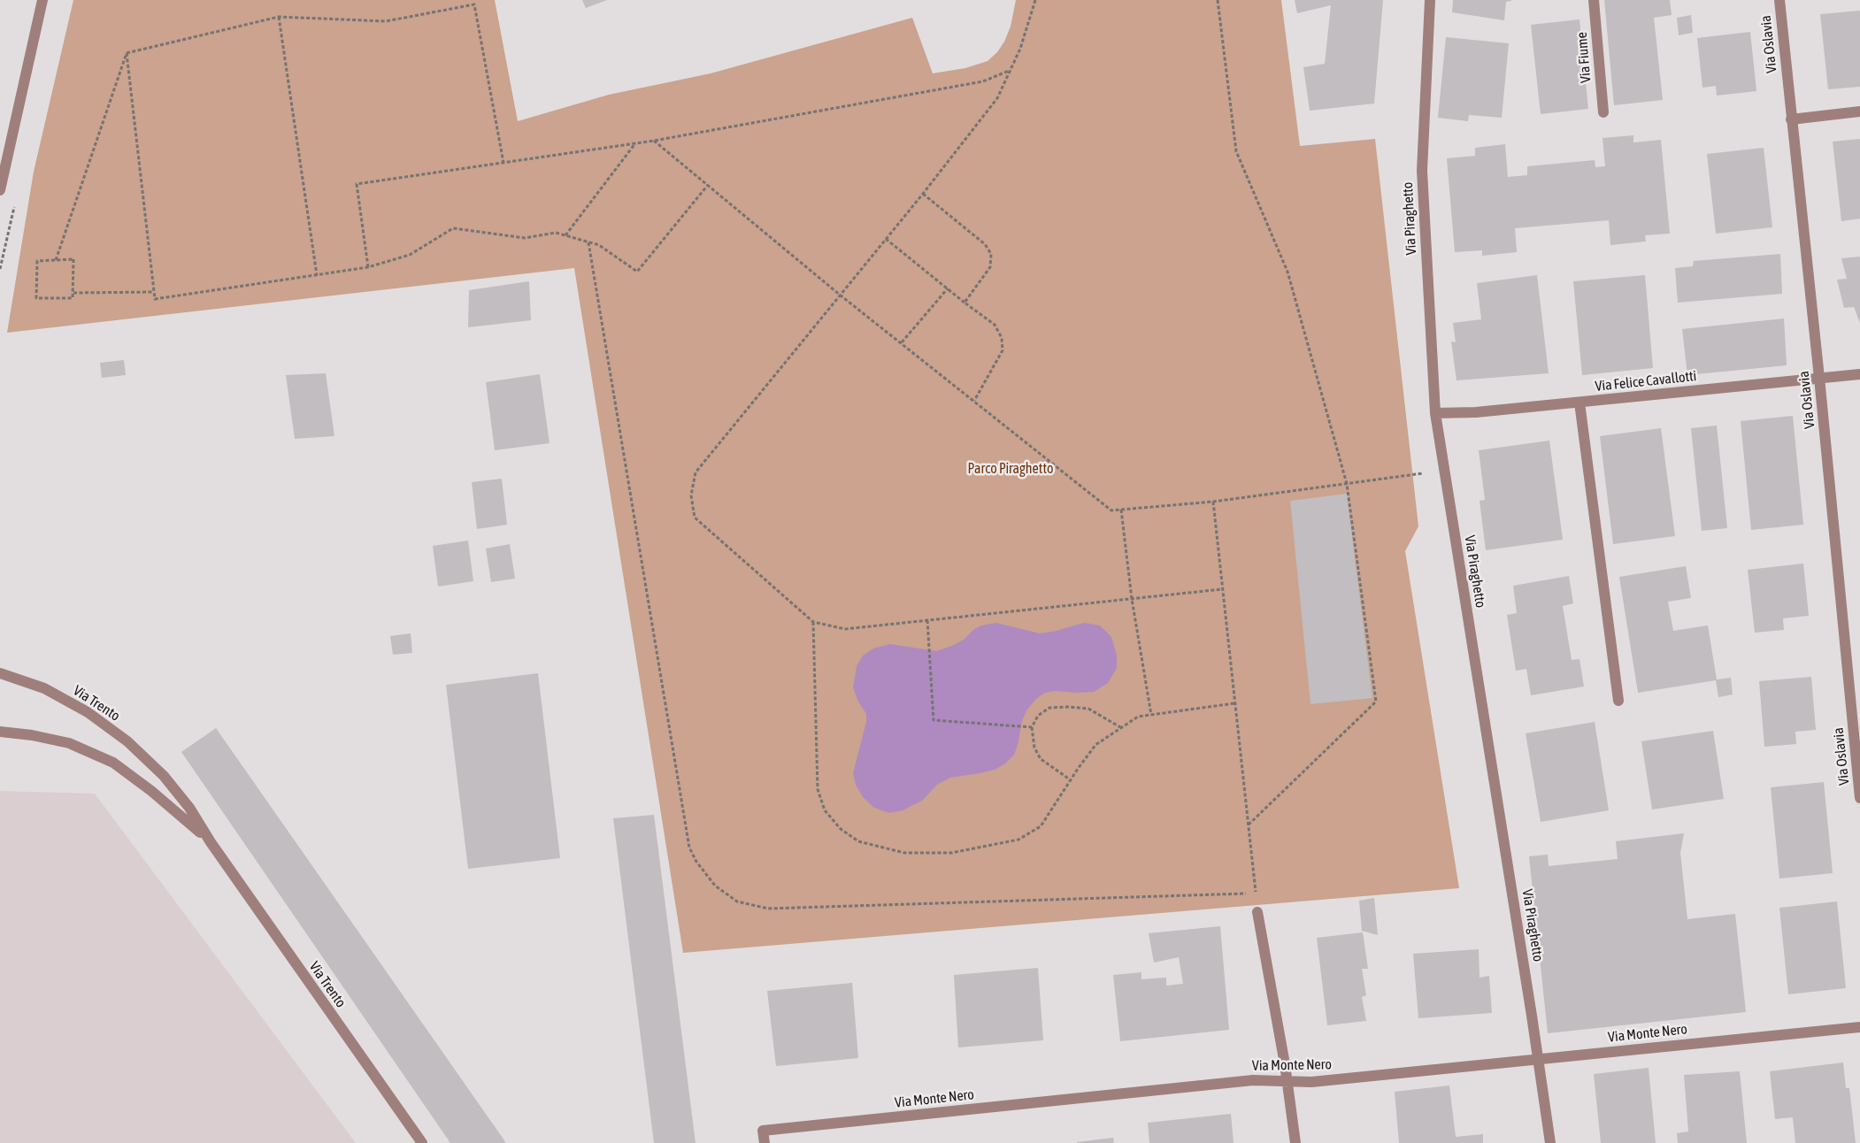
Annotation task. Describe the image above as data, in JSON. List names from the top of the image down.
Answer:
{
  "streets": {
    "street": [
      "Via Oslavia",
      "Via Fiume",
      "Via Piraghetto",
      "Via Felice Cavallotti",
      "Via Trento",
      "Via Monte Nero"
    ]
  },
  "crossings": [
    ["Via Oslavia", "Via Felice Cavallotti"],
    ["Via Piraghetto", "Via Felice Cavallotti"],
    ["Via Piraghetto", "Via Monte Nero"]
  ],
  "parks": ["Parco Piraghetto"]
}
